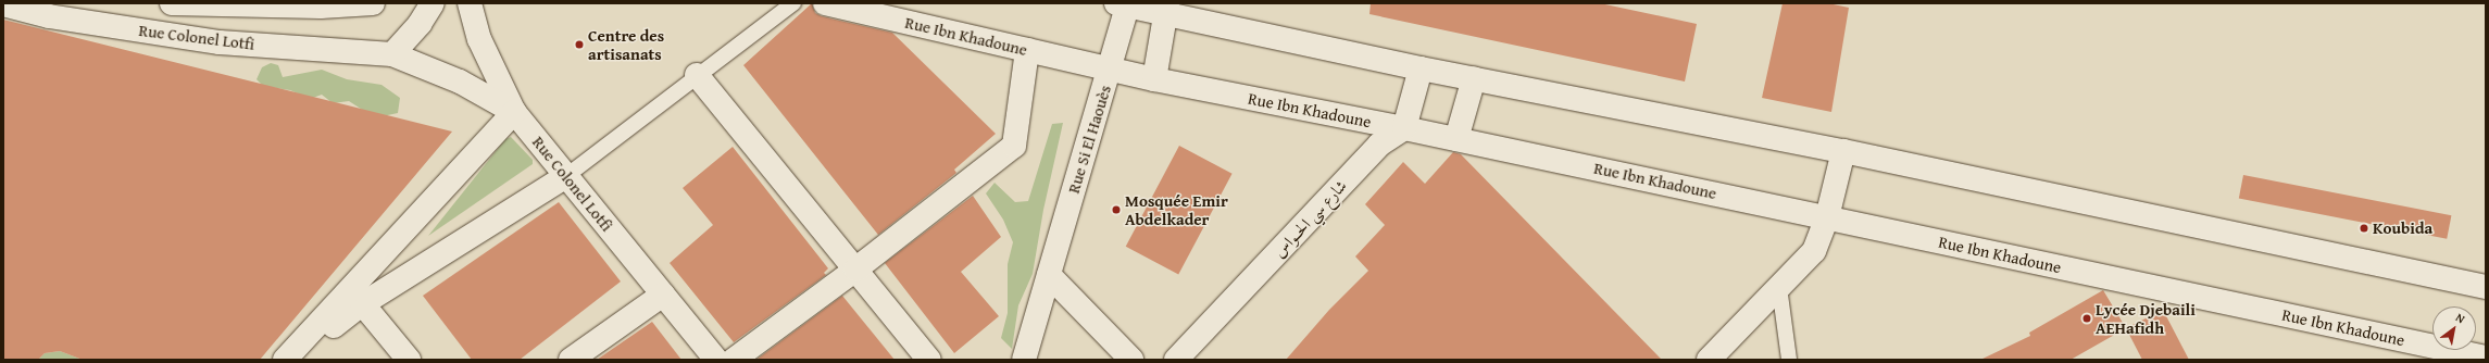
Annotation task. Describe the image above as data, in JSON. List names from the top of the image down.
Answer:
{
  "streets": {
    "street": [
      "Rue Ibn Khadoune",
      "Rue Colonel Lotfi",
      "Rue Si El Haouès",
      "شارع سي الحــواس"
    ]
  },
  "crossings": [
    ["Rue Ibn Khadoune", "Rue Si El Haouès"],
    ["Rue Ibn Khadoune", "شارع سي الحــواس"]
  ],
  "places": [
    "Centre des artisanats",
    "Mosquée Emir Abdelkader",
    "Koubida",
    "Lycée Djebaili AEHafidh"
  ],
  "north": "top right"
}
